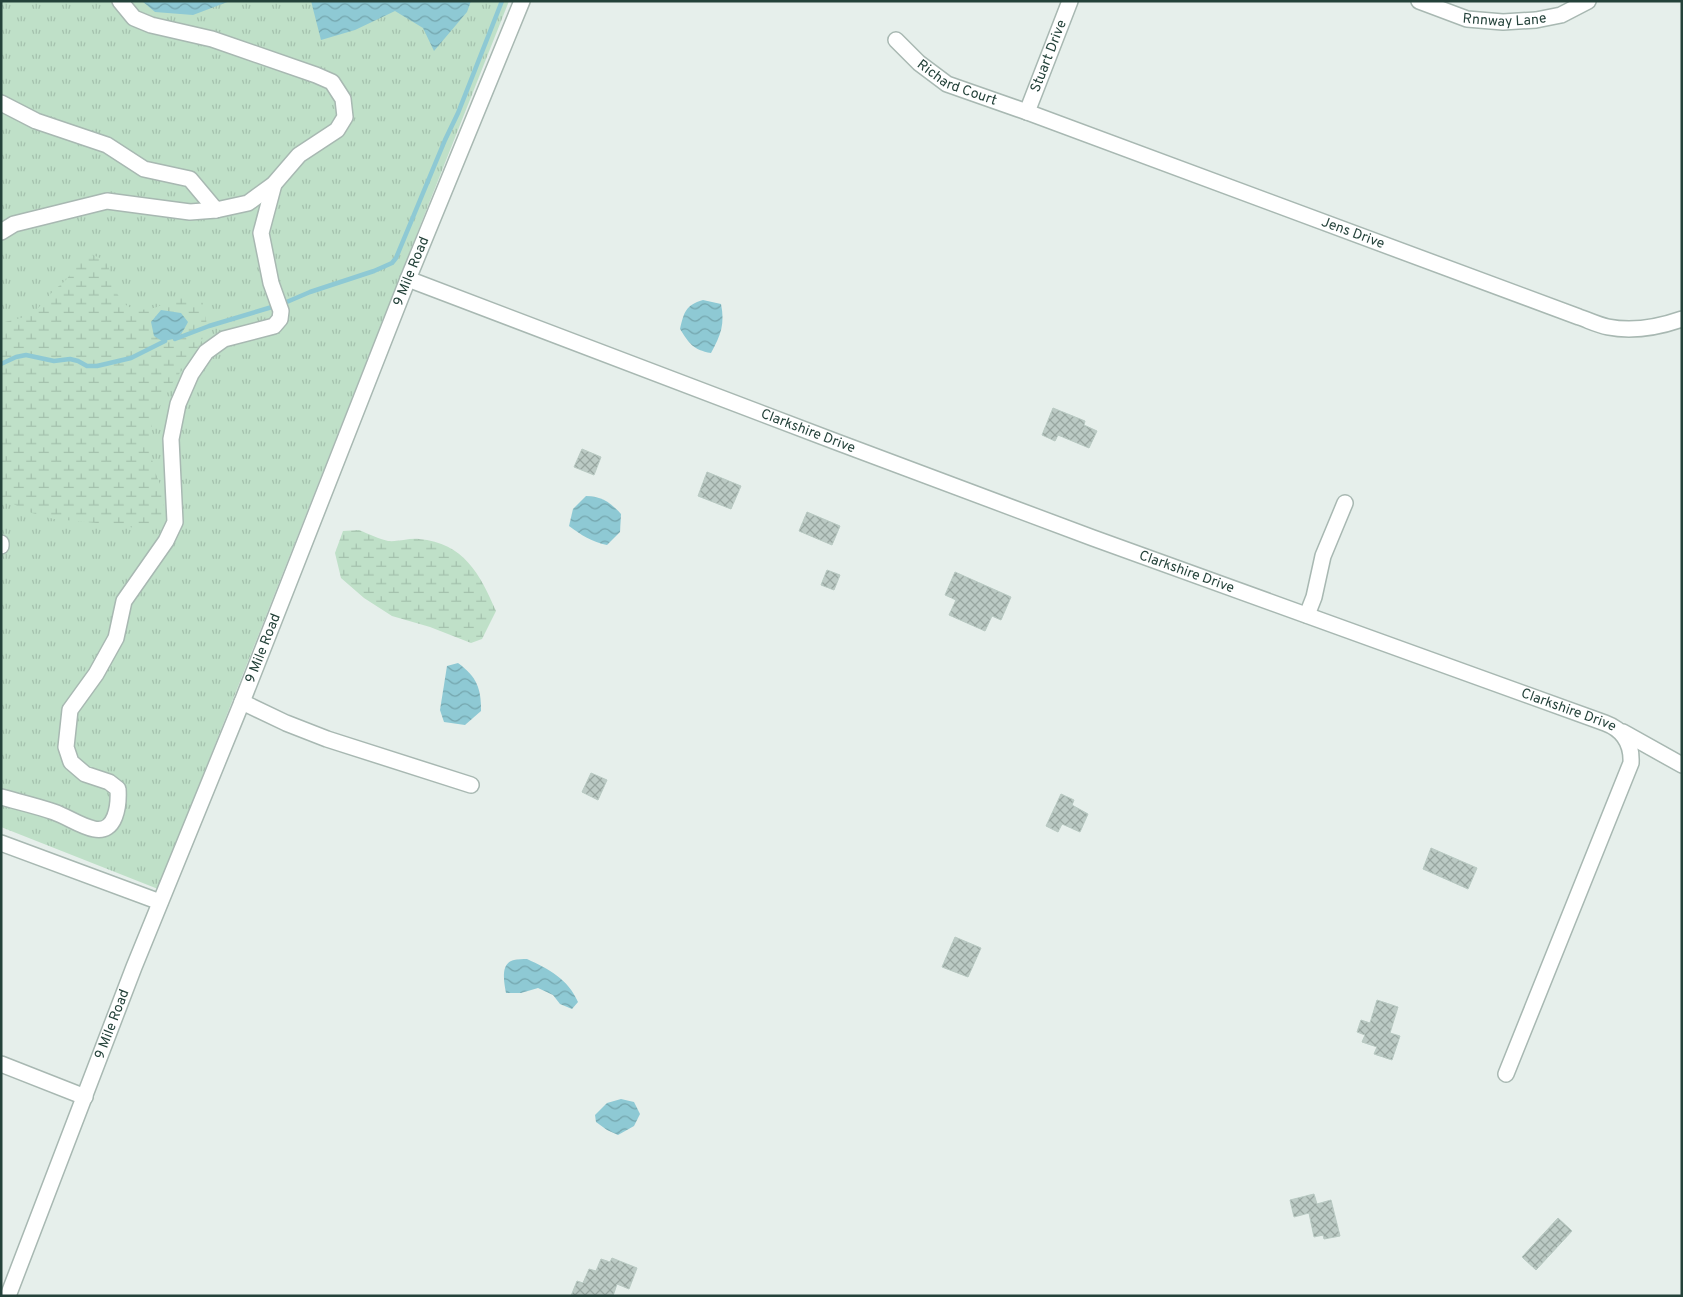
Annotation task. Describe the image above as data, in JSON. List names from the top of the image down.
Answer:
{
  "streets": {
    "street": [
      "Rnnway Lane",
      "Stuart Drive",
      "Richard Court",
      "Jens Drive",
      "9 Mile Road",
      "Clarkshire Drive"
    ]
  },
  "crossings": [
    ["Stuart Drive", "Richard Court"],
    ["Stuart Drive", "Jens Drive"],
    ["Richard Court", "Jens Drive"],
    ["9 Mile Road", "Clarkshire Drive"]
  ]
}
